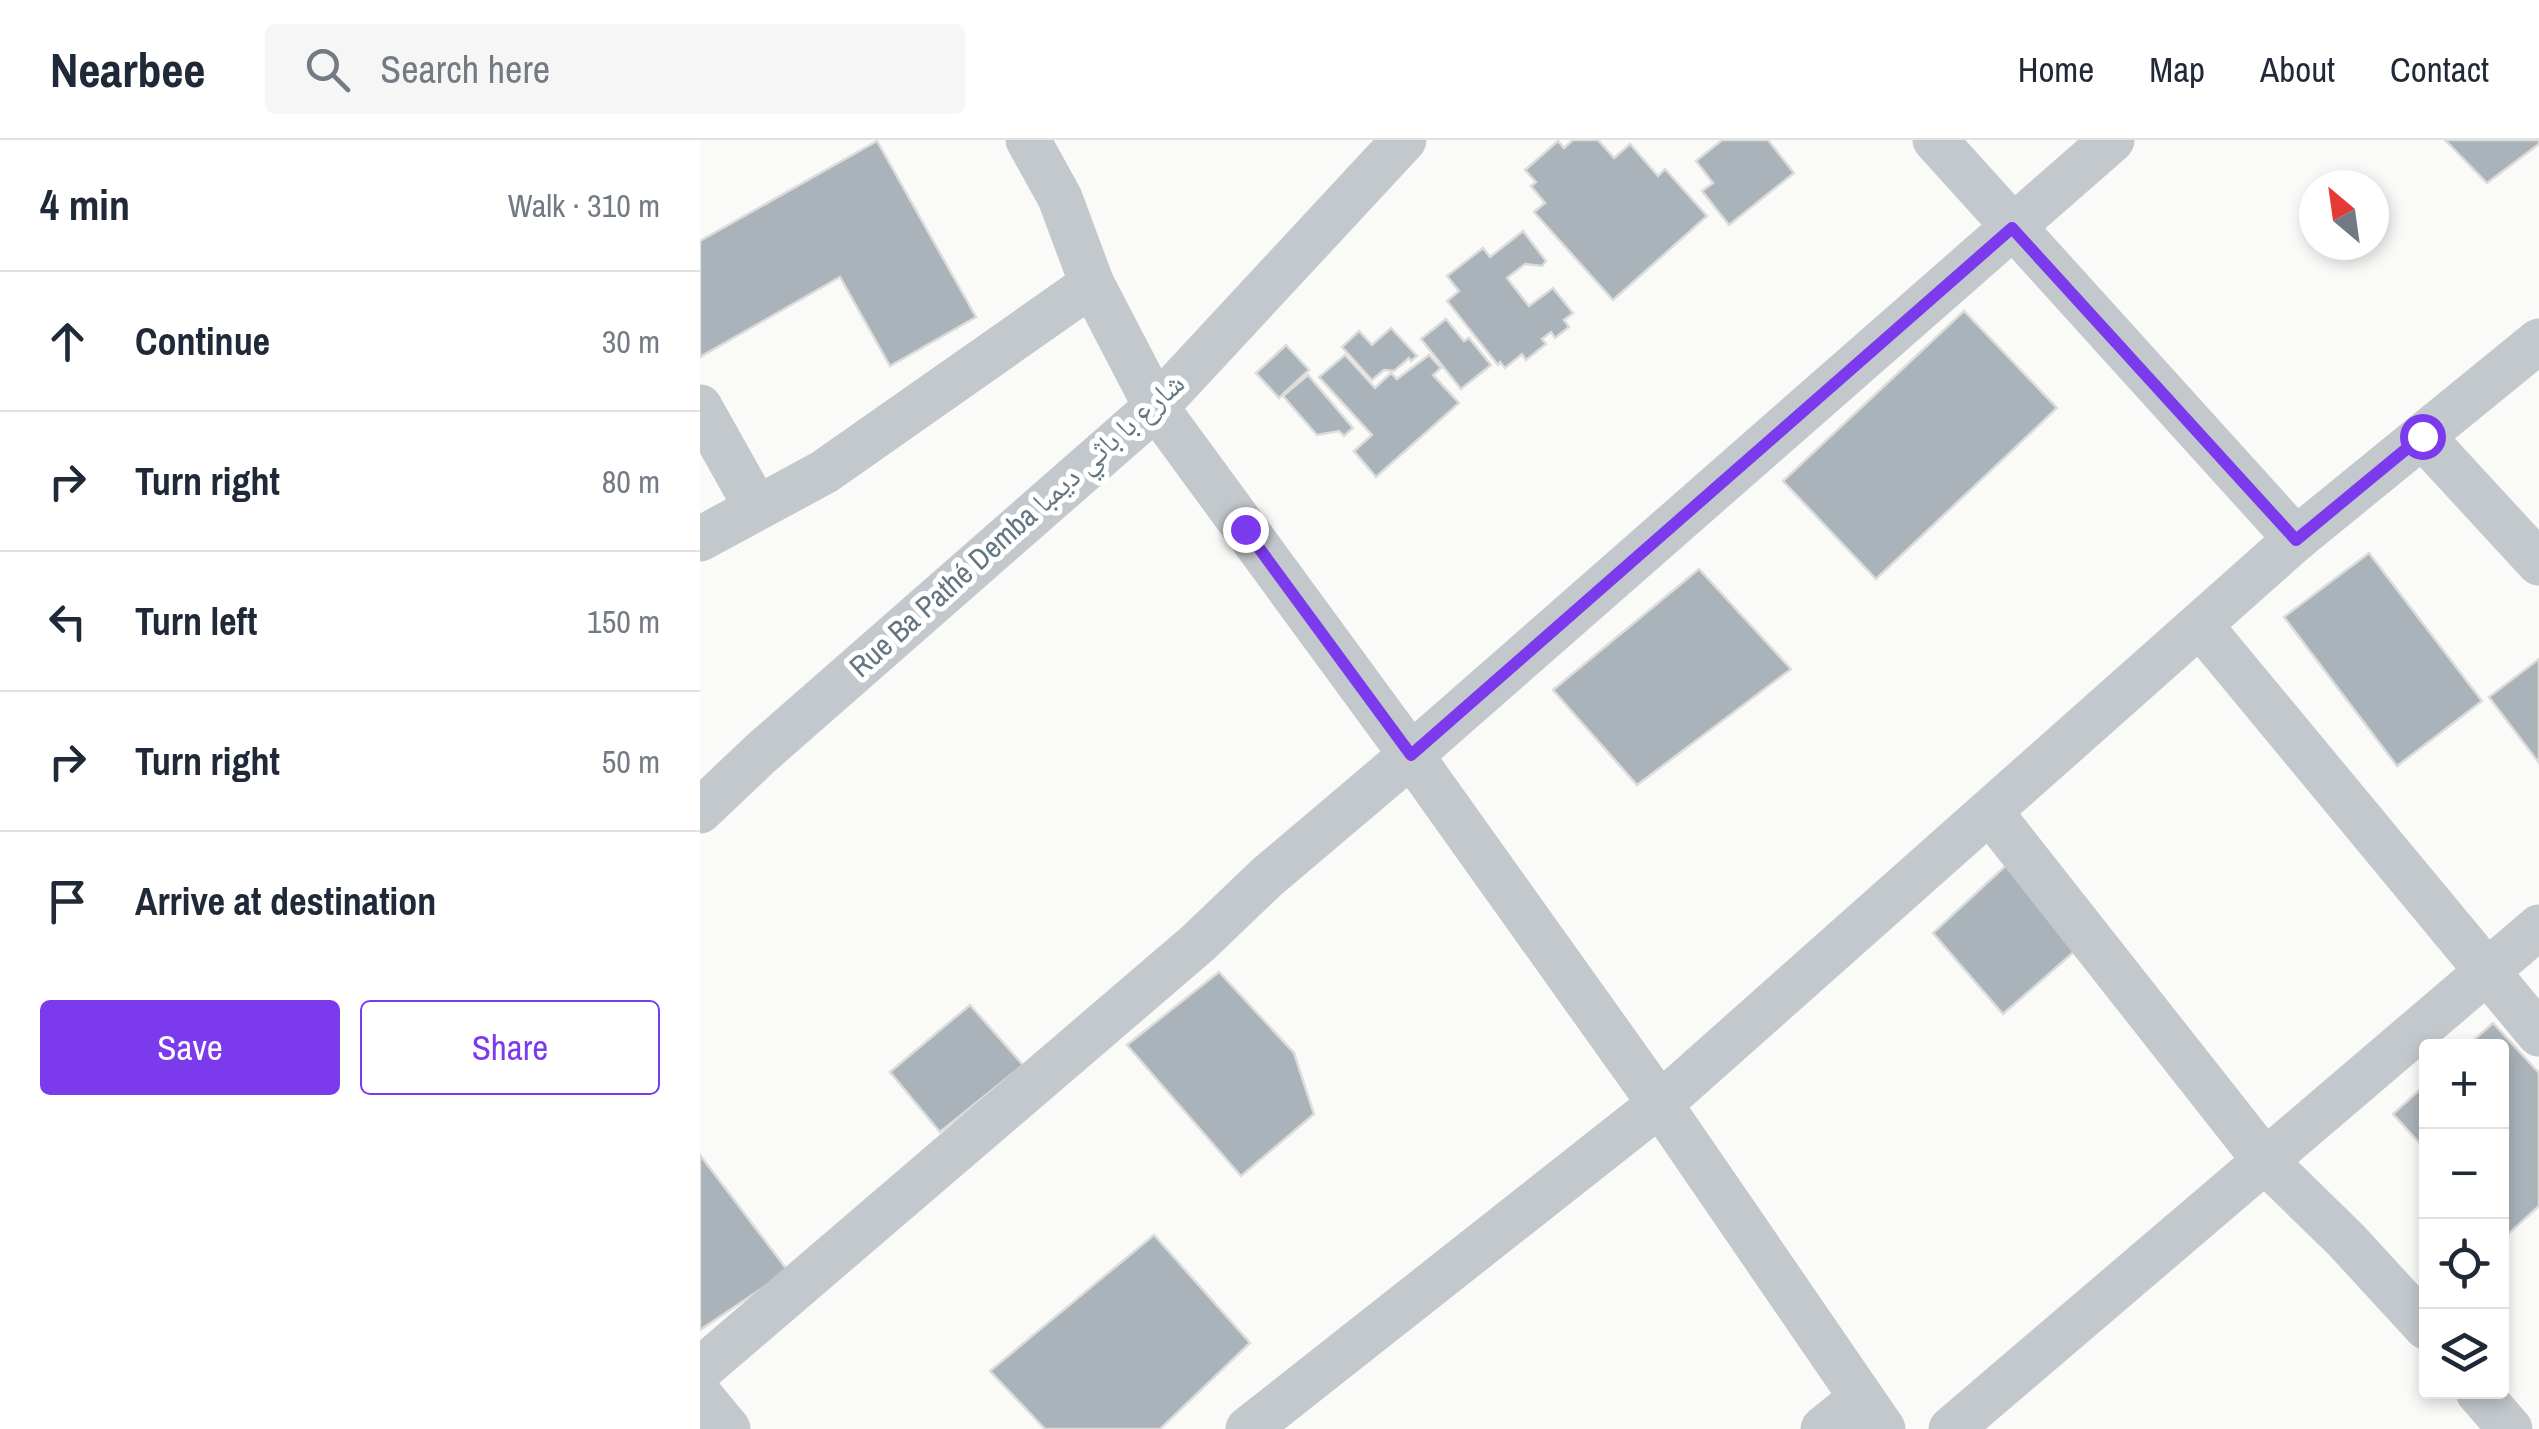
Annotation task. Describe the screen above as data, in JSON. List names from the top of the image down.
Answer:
{
  "streets": {
    "street": ["Rue Ba Pathé Demba شارع با باثي ديمبا"]
  },
  "north": "top left",
  "page": {
    "header": "Nearbee",
    "search": "Search here",
    "nav": [
      "Home",
      "Map",
      "About",
      "Contact"
    ],
    "heading": ["4 min", "Walk · 310 m"],
    "list": [
      ["Continue", "30 m"],
      ["Turn right", "80 m"],
      ["Turn left", "150 m"],
      ["Turn right", "50 m"],
      "Arrive at destination"
    ],
    "buttons": ["Save", "Share"],
    "map_buttons": ["+", "−"]
  }
}
